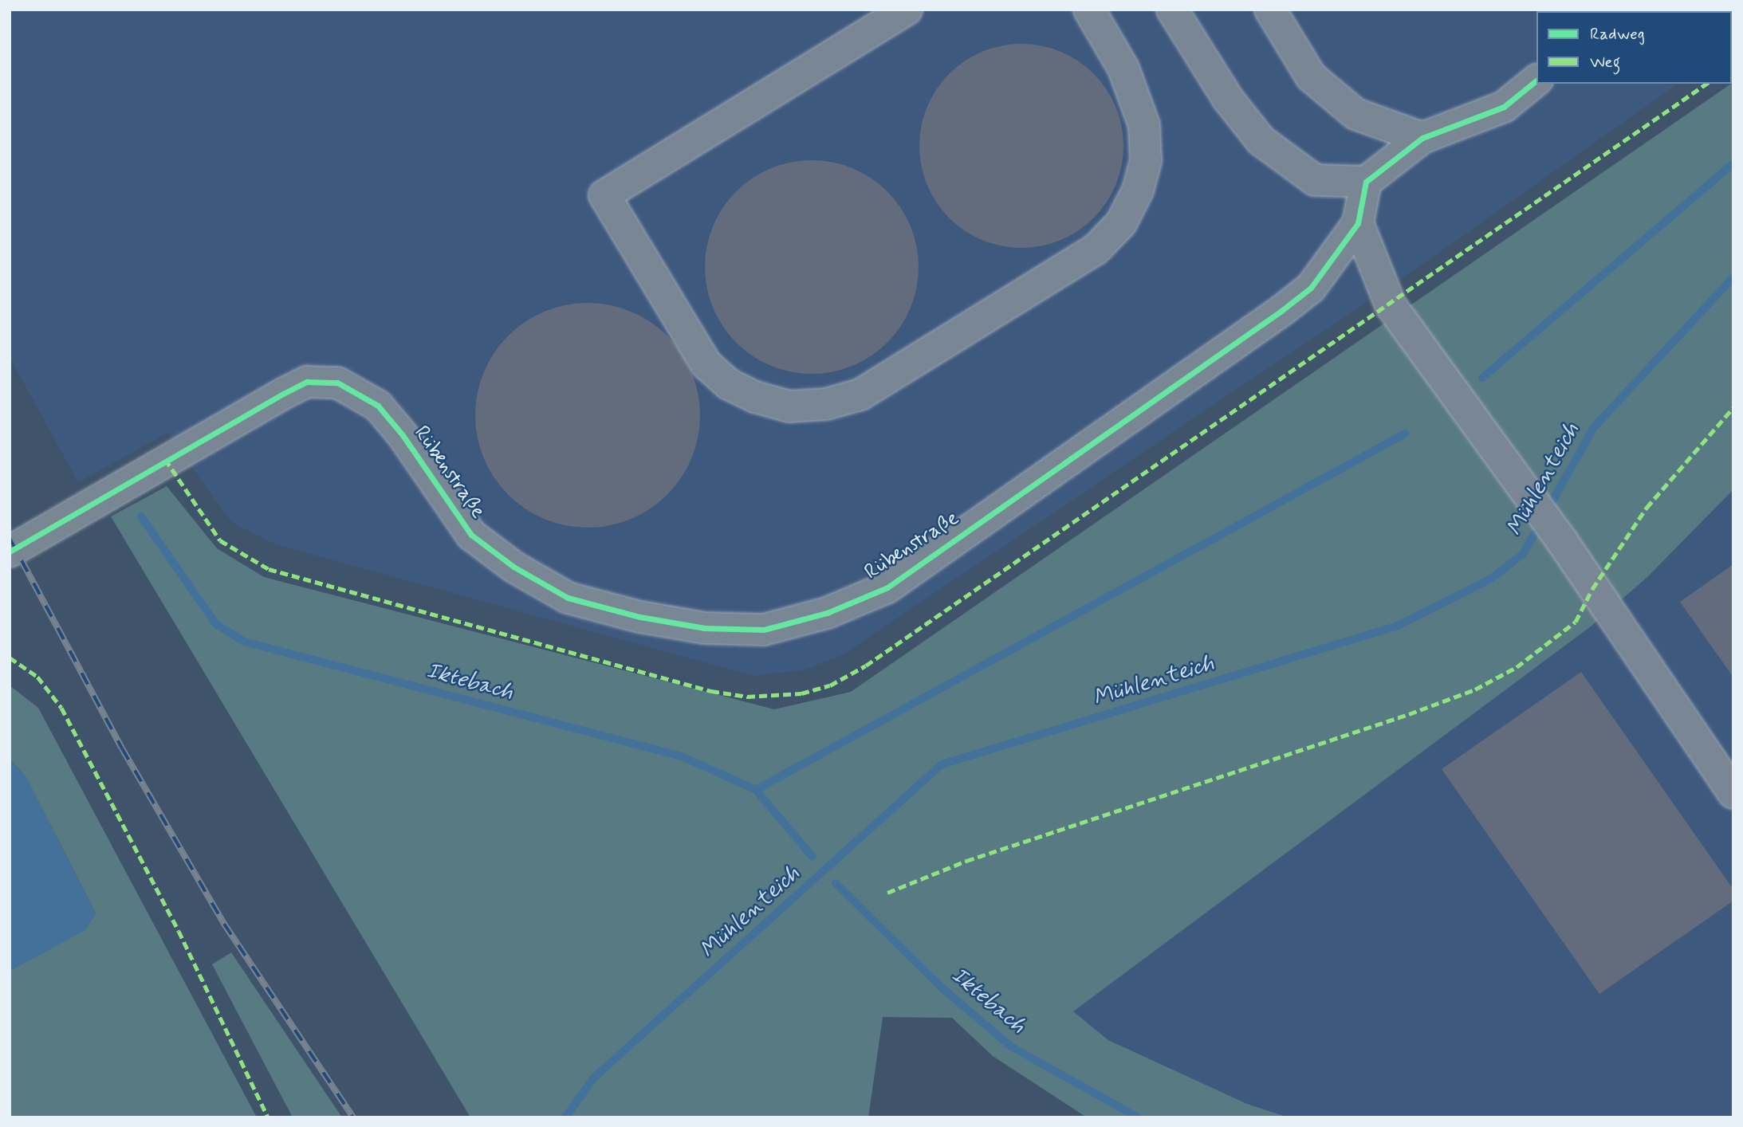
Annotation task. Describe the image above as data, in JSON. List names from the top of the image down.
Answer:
{
  "streets": {
    "street": ["Rübenstraße"]
  },
  "water": ["Mühlenteich", "Iktebach"],
  "legend": ["Radweg", "Weg"]
}
